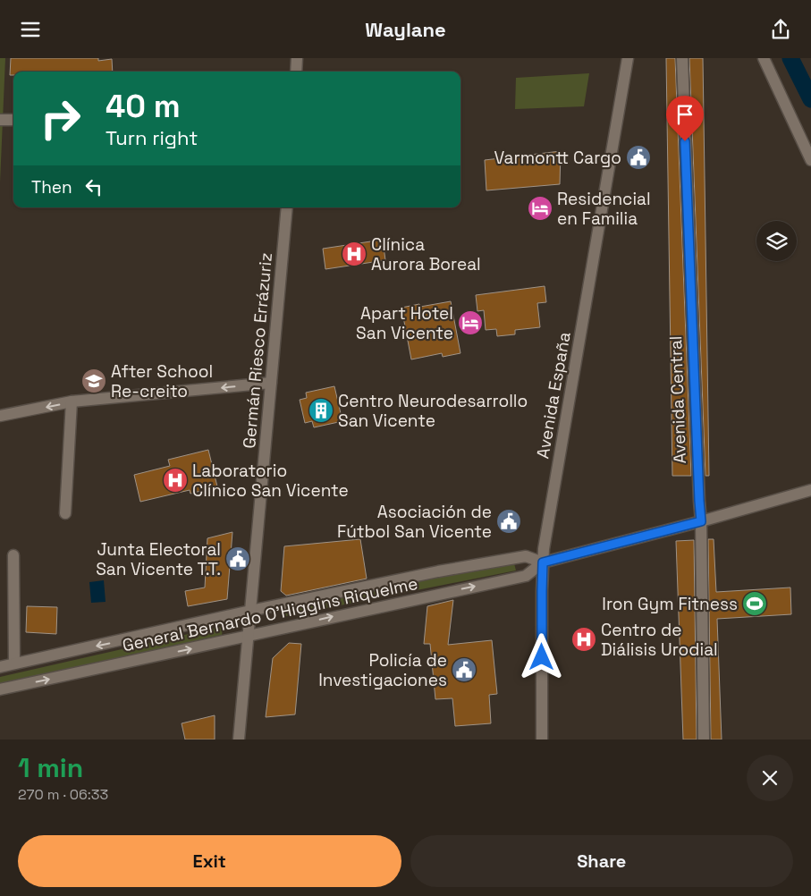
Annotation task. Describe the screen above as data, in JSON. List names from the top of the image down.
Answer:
{
  "streets": {
    "street": [
      "Germán Riesco Errázuriz",
      "Avenida España",
      "Avenida Central",
      "General Bernardo O'Higgins Riquelme"
    ]
  },
  "crossings": [
    ["Germán Riesco Errázuriz", "General Bernardo O'Higgins Riquelme"],
    ["Avenida España", "General Bernardo O'Higgins Riquelme"],
    ["Avenida Central", "General Bernardo O'Higgins Riquelme"]
  ],
  "places": {
    "public building": [
      "Varmontt Cargo",
      "Asociación de Fútbol San Vicente",
      "Junta Electoral San Vicente T.T.",
      "Policía de Investigaciones"
    ],
    "hotel": ["Residencial en Familia", "Apart Hotel San Vicente"],
    "hospital": ["Clínica Aurora Boreal", "Laboratorio Clínico San Vicente", "Centro de Diálisis Urodial"],
    "school or university": ["After School Re-creito"],
    "building": ["Centro Neurodesarrollo San Vicente"],
    "sports": ["Iron Gym Fitness"]
  },
  "page": {
    "header": "Waylane",
    "turn": ["40 m", "Turn right"],
    "then": "Then",
    "heading": ["1 min", "270 m · 06:33"],
    "buttons": ["Exit", "Share"]
  }
}
